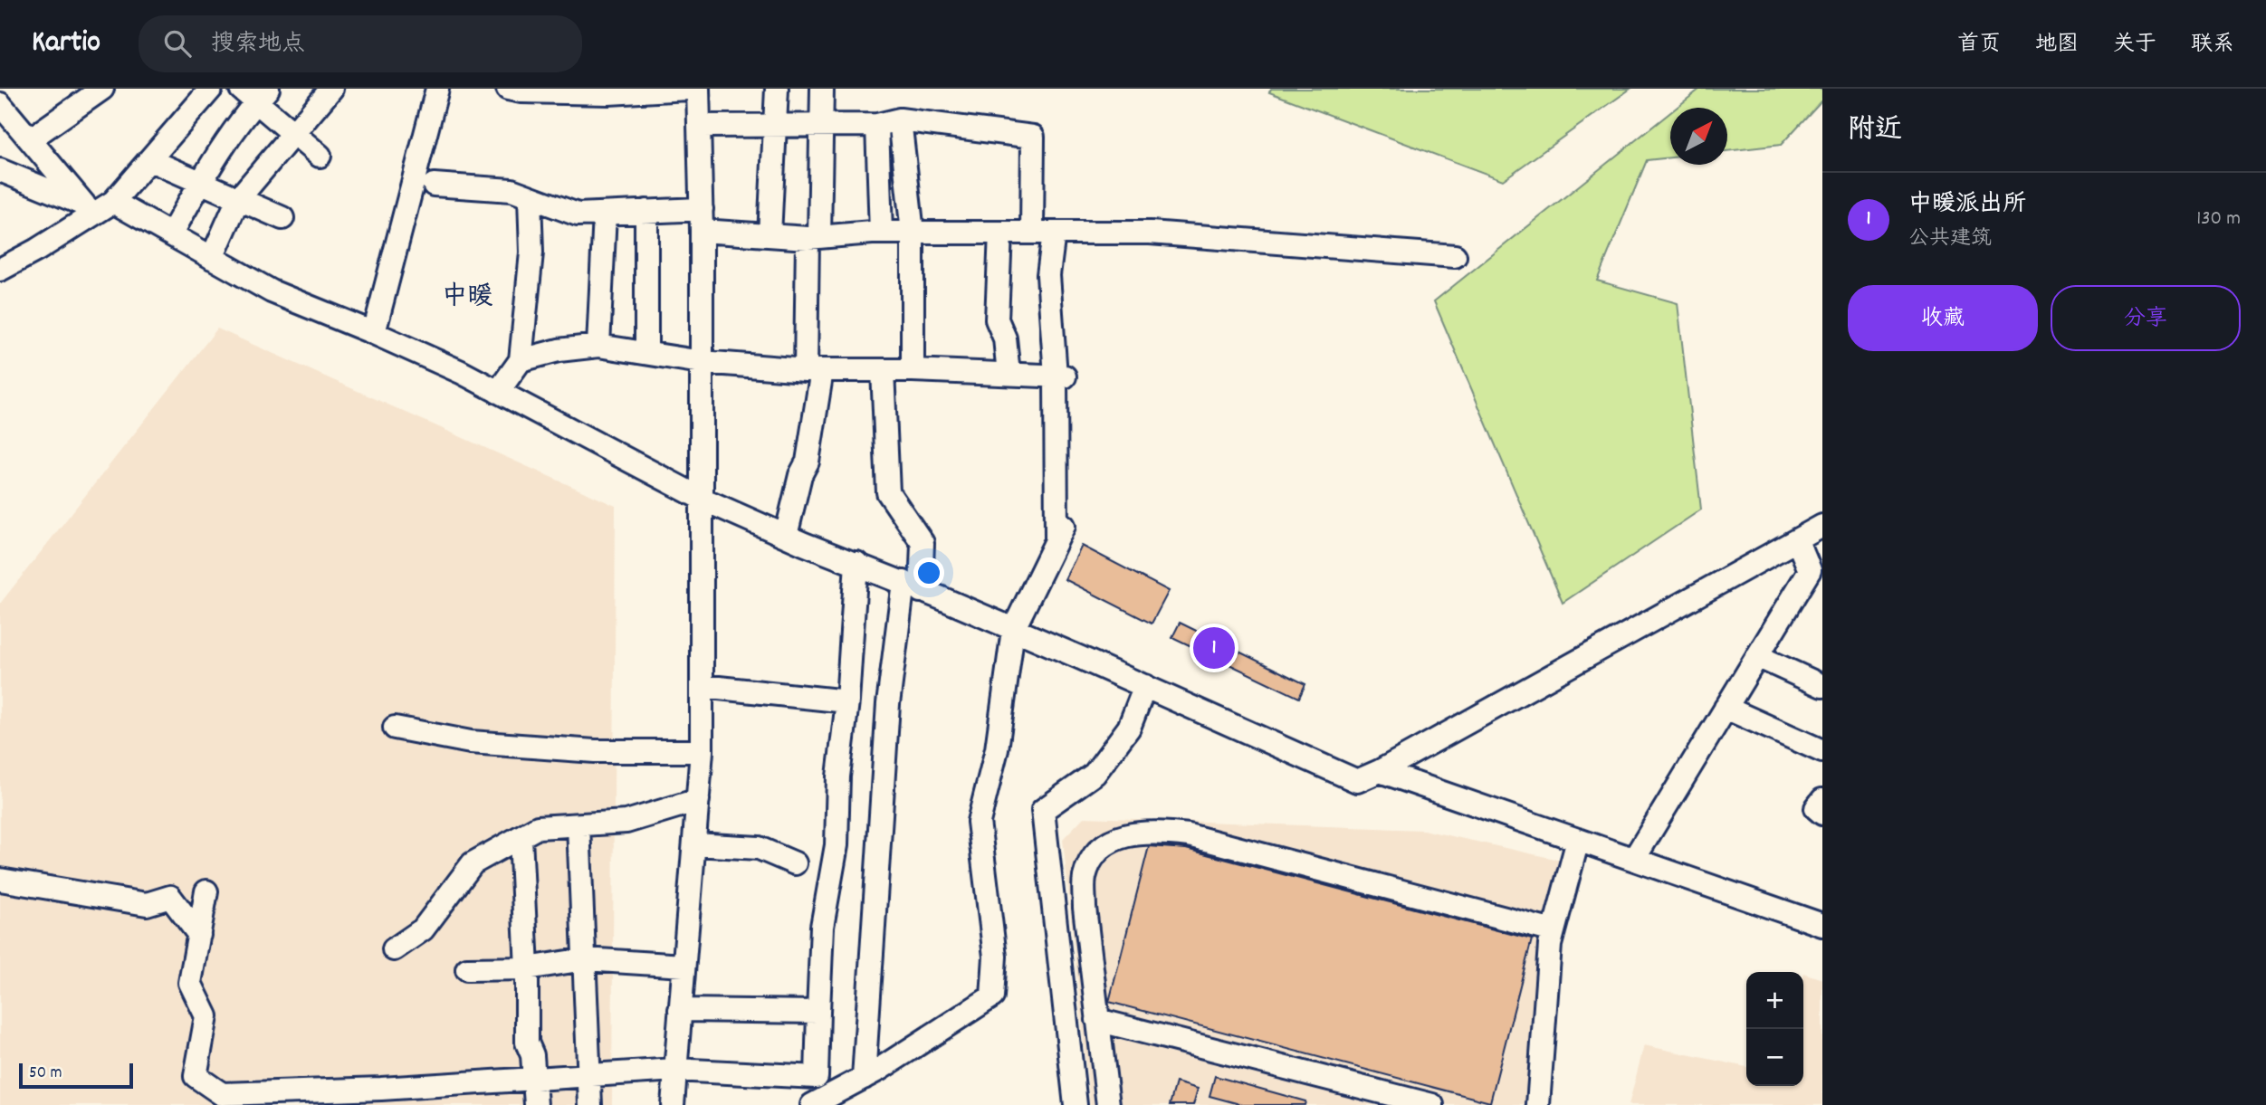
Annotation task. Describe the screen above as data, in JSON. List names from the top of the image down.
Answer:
{
  "districts": ["中暖"],
  "scale_bar": "50 m",
  "north": "top right",
  "page": {
    "header": "Kartio",
    "search": "搜索地点",
    "nav": [
      "首页",
      "地图",
      "关于",
      "联系"
    ],
    "heading": "附近",
    "list": [
      {
        "mark": "1",
        "name": "中暖派出所",
        "note": "公共建筑",
        "value": "130 m"
      }
    ],
    "buttons": ["收藏", "分享"],
    "pins": "1",
    "map_buttons": ["+", "−"],
    "scale": "50 m"
  }
}
